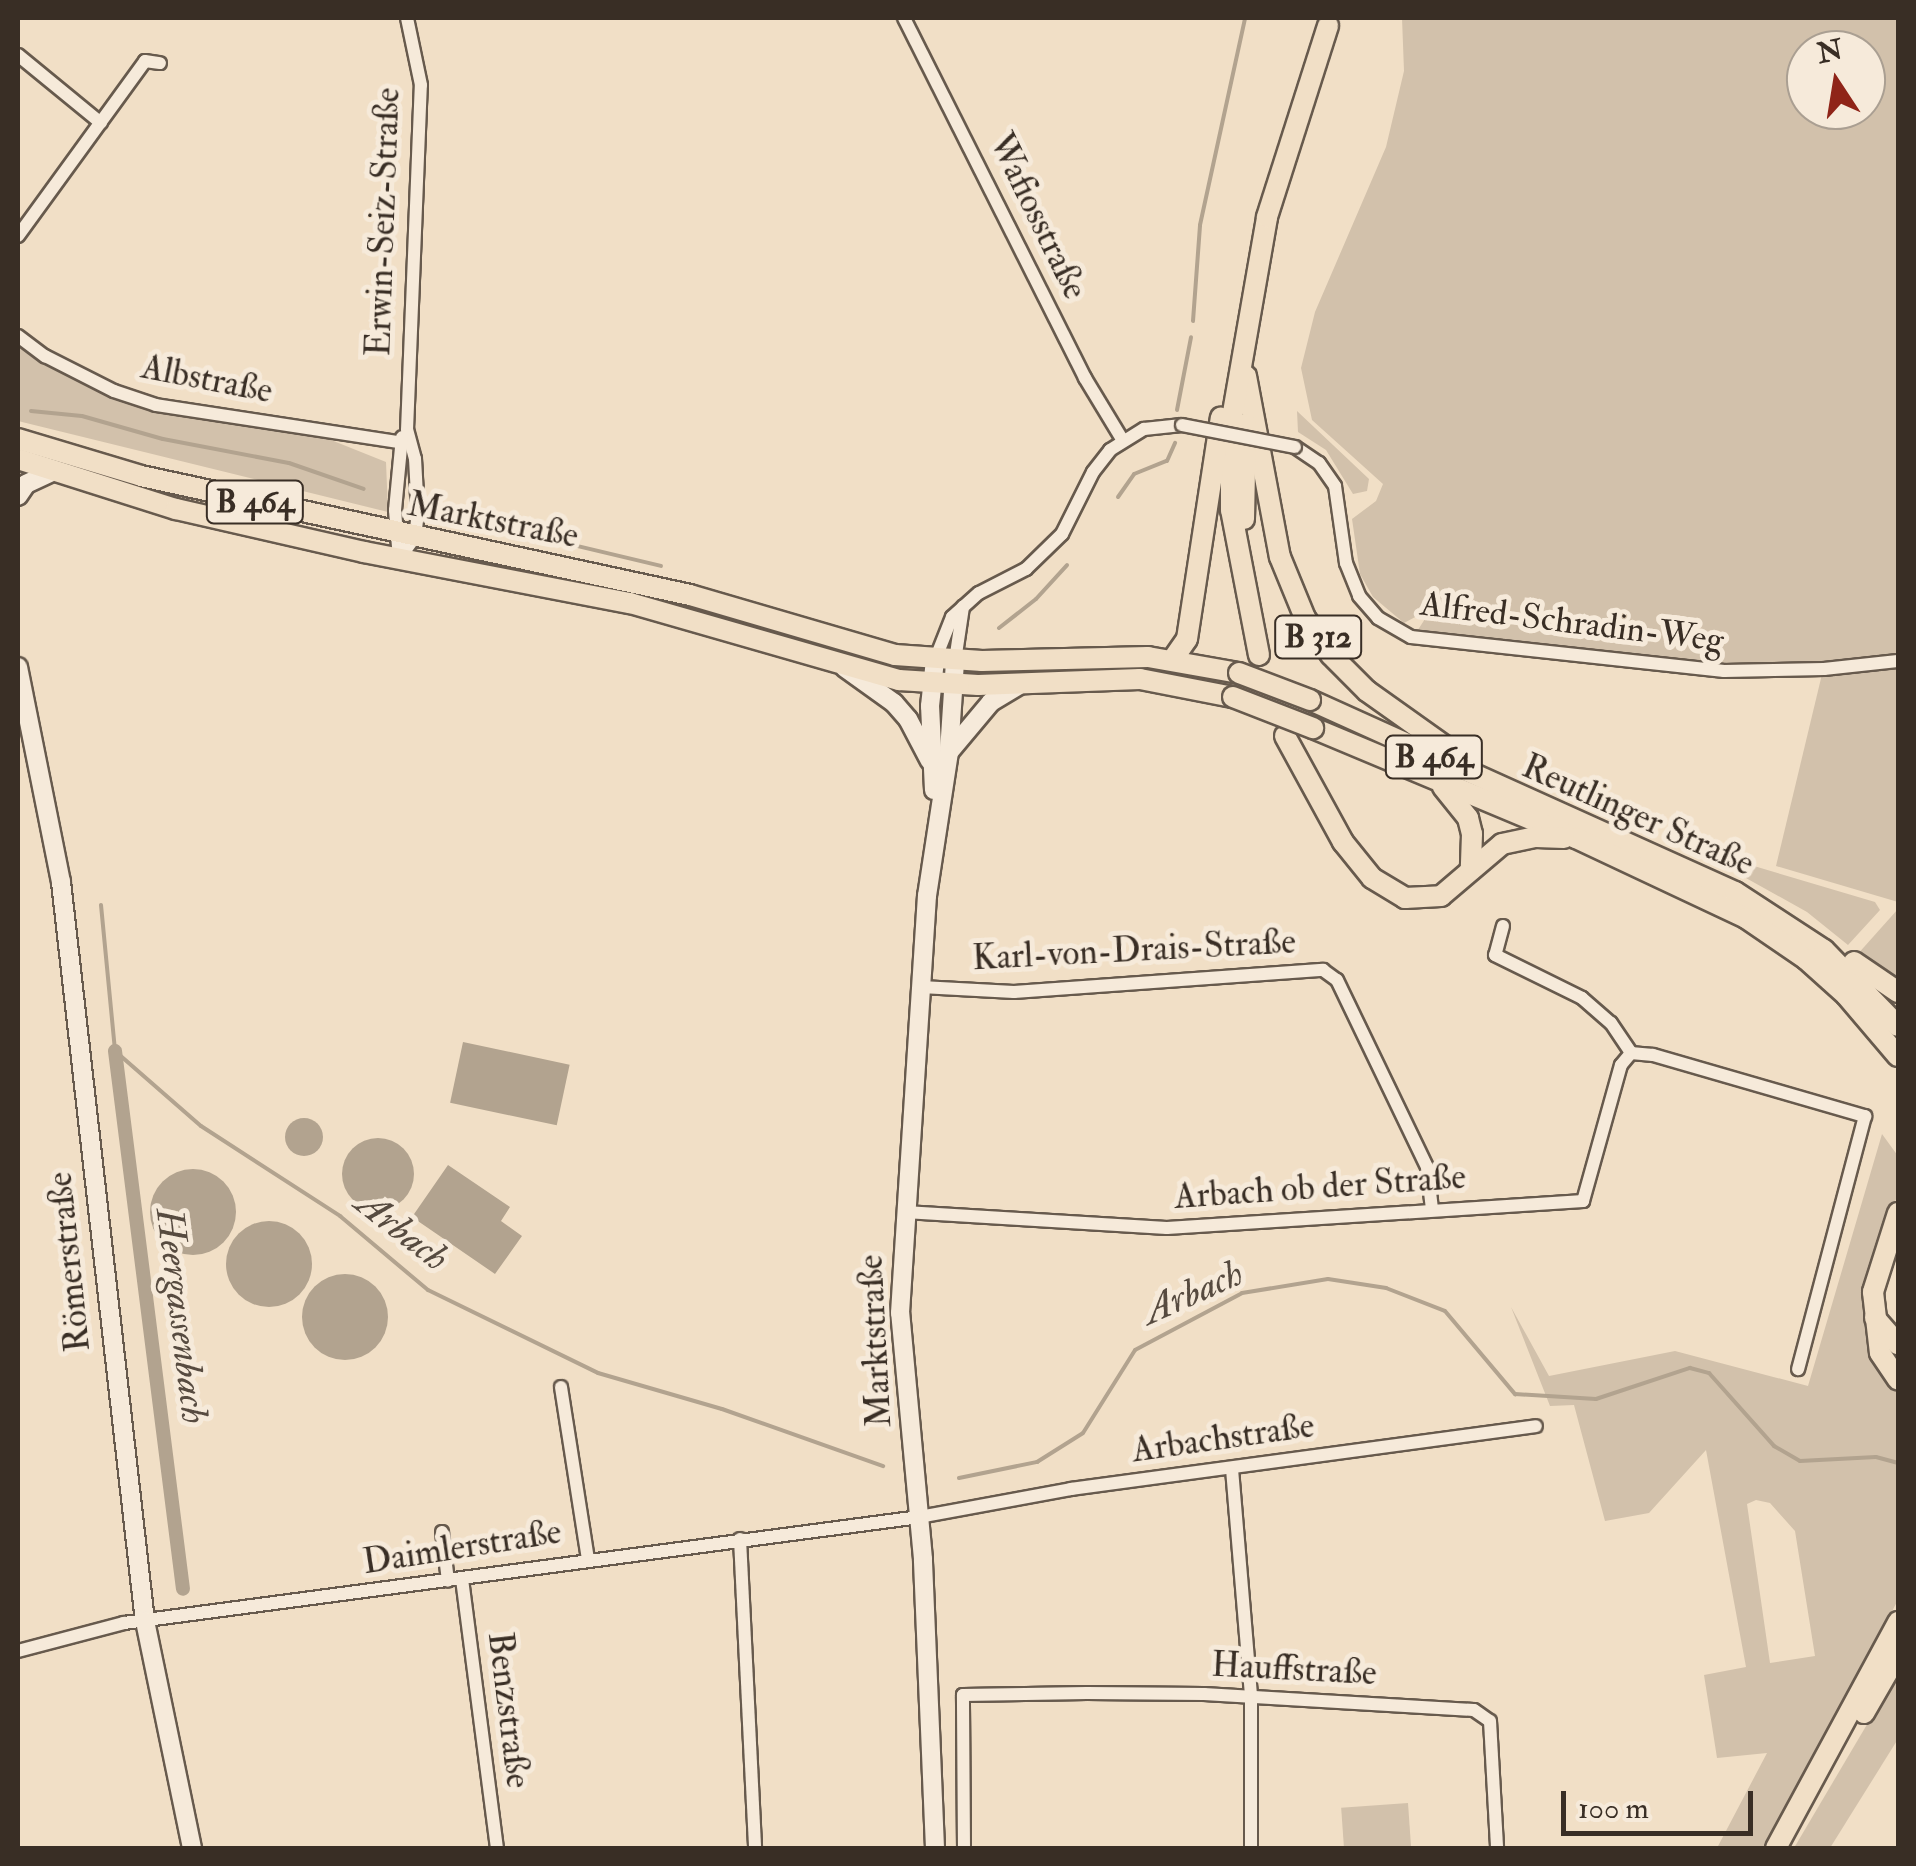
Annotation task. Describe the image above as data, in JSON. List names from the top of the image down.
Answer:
{
  "streets": {
    "main road": [
      "B 464",
      "Marktstraße",
      "B 312",
      "Reutlinger Straße",
      "Römerstraße"
    ],
    "street": [
      "Wafiosstraße",
      "Erwin-Seiz-Straße",
      "Albstraße",
      "Alfred-Schradin-Weg",
      "Karl-von-Drais-Straße",
      "Arbach ob der Straße",
      "Arbachstraße",
      "Daimlerstraße",
      "Hauffstraße",
      "Benzstraße"
    ]
  },
  "crossings": [
    ["Wafiosstraße", "Alfred-Schradin-Weg"],
    ["Erwin-Seiz-Straße", "Albstraße"],
    ["Erwin-Seiz-Straße", "Marktstraße"],
    ["Marktstraße", "Reutlinger Straße"],
    ["Marktstraße", "Karl-von-Drais-Straße"],
    ["Marktstraße", "Arbach ob der Straße"],
    ["Marktstraße", "Arbachstraße"],
    ["Marktstraße", "Daimlerstraße"],
    ["B 312", "Reutlinger Straße"],
    ["Karl-von-Drais-Straße", "Arbach ob der Straße"],
    ["Römerstraße", "Daimlerstraße"],
    ["Arbachstraße", "Daimlerstraße"],
    ["Daimlerstraße", "Benzstraße"]
  ],
  "water": ["Arbach", "Heergassenbach"],
  "scale_bar": "100 m",
  "north": "top"
}
